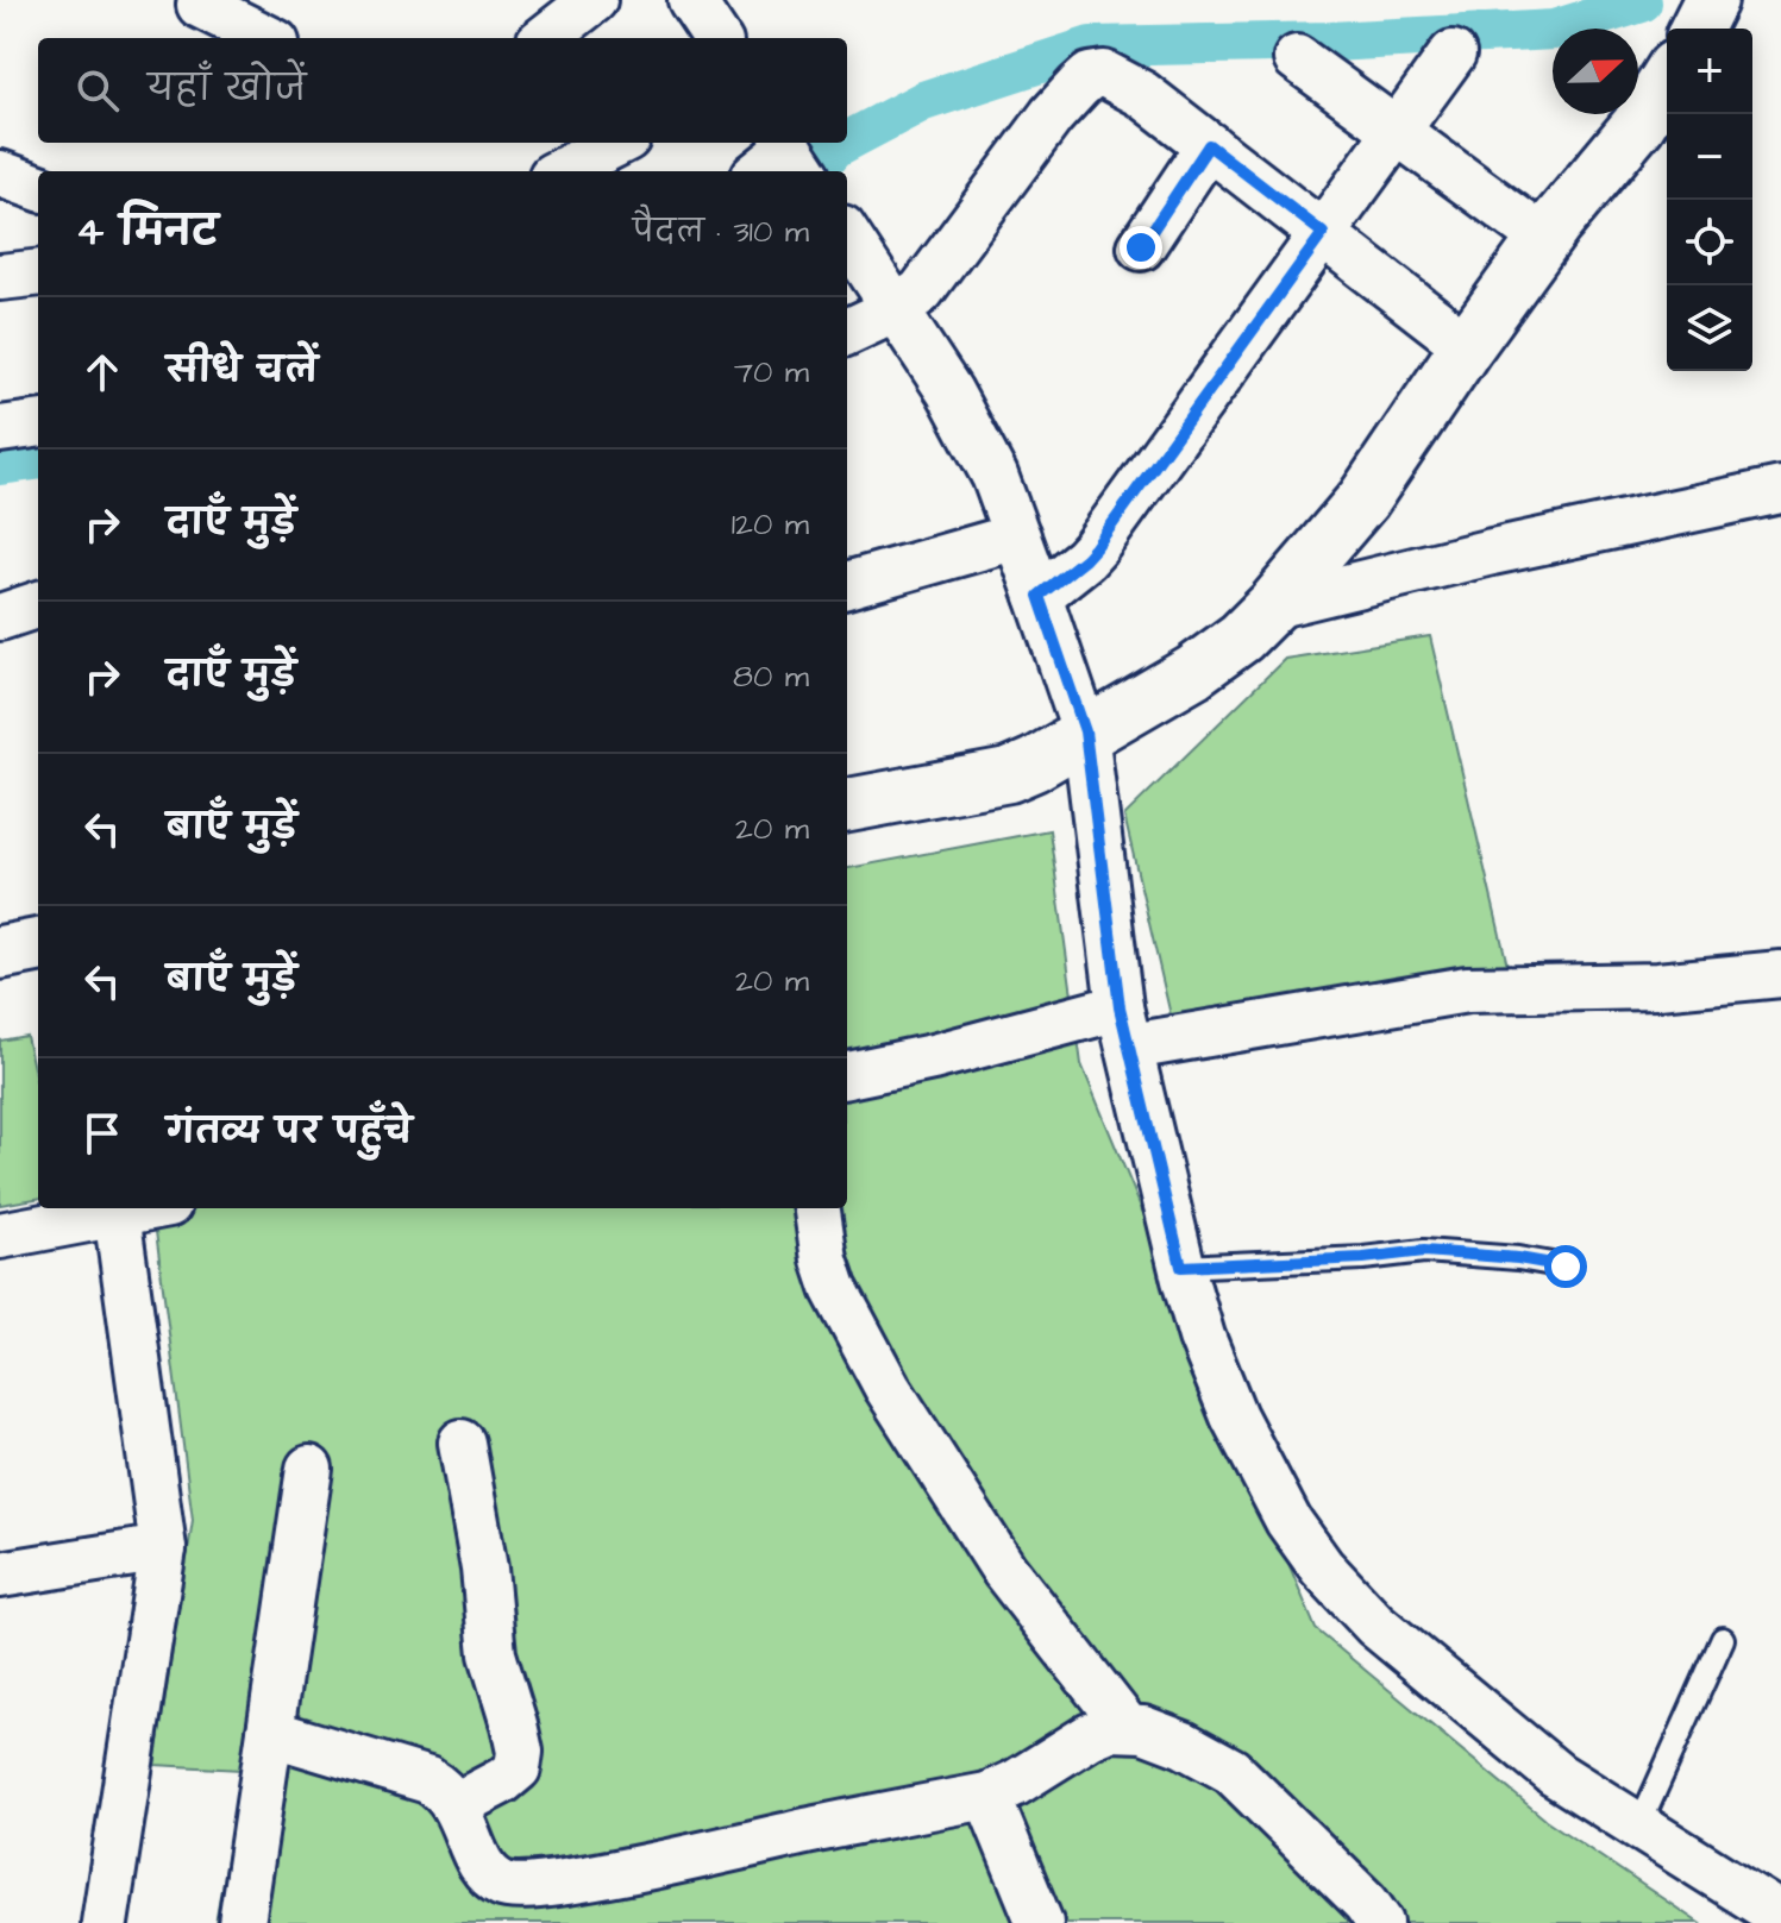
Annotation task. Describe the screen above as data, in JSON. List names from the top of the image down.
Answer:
{
  "north": "right",
  "page": {
    "map_buttons": ["+", "−"],
    "search": "यहाँ खोजें",
    "heading": ["4 मिनट", "पैदल · 310 m"],
    "list": [
      ["सीधे चलें", "70 m"],
      ["दाएँ मुड़ें", "120 m"],
      ["दाएँ मुड़ें", "80 m"],
      ["बाएँ मुड़ें", "20 m"],
      ["बाएँ मुड़ें", "20 m"],
      "गंतव्य पर पहुँचे"
    ]
  }
}
